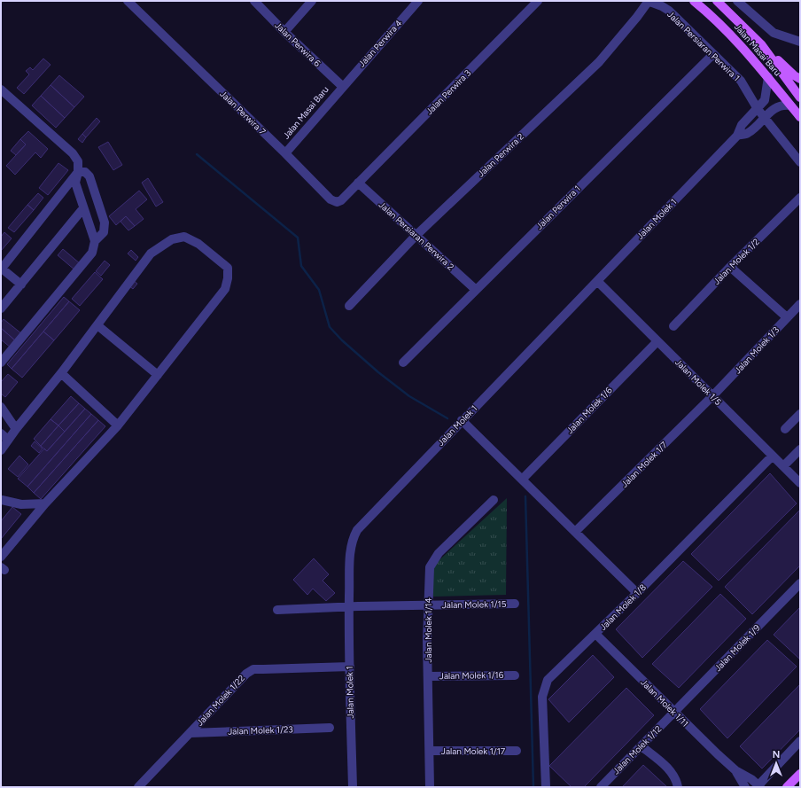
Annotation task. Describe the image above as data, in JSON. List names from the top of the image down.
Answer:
{
  "streets": {
    "main road": ["Jalan Masai Baru"],
    "street": [
      "Jalan Perwira 4",
      "Jalan Perwira 6",
      "Jalan Persiaran Perwira 1",
      "Jalan Perwira 3",
      "Jalan Perwira 7",
      "Jalan Perwira 2",
      "Jalan Perwira 1",
      "Jalan Molek 1",
      "Jalan Persiaran Perwira 2",
      "Jalan Molek 1/2",
      "Jalan Molek 1/3",
      "Jalan Molek 1/5",
      "Jalan Molek 1/6",
      "Jalan Molek 1/7",
      "Jalan Molek 1/15",
      "Jalan Molek 1/8",
      "Jalan Molek 1/14",
      "Jalan Molek 1/9",
      "Jalan Molek 1/16",
      "Jalan Molek 1/22",
      "Jalan Molek 1/11",
      "Jalan Molek 1/23",
      "Jalan Molek 1/12",
      "Jalan Molek 1/17"
    ]
  },
  "crossings": [
    ["Jalan Perwira 4", "Jalan Perwira 6"],
    ["Jalan Perwira 4", "Jalan Masai Baru"],
    ["Jalan Perwira 6", "Jalan Masai Baru"],
    ["Jalan Persiaran Perwira 1", "Jalan Perwira 2"],
    ["Jalan Persiaran Perwira 1", "Jalan Perwira 1"],
    ["Jalan Persiaran Perwira 1", "Jalan Molek 1"],
    ["Jalan Masai Baru", "Jalan Perwira 7"],
    ["Jalan Masai Baru", "Jalan Molek 1"],
    ["Jalan Perwira 3", "Jalan Perwira 7"],
    ["Jalan Perwira 3", "Jalan Persiaran Perwira 2"],
    ["Jalan Perwira 7", "Jalan Persiaran Perwira 2"],
    ["Jalan Perwira 2", "Jalan Persiaran Perwira 2"],
    ["Jalan Perwira 1", "Jalan Persiaran Perwira 2"],
    ["Jalan Molek 1", "Jalan Molek 1/5"],
    ["Jalan Molek 1", "Jalan Molek 1/15"],
    ["Jalan Molek 1", "Jalan Molek 1/22"],
    ["Jalan Molek 1/3", "Jalan Molek 1/5"],
    ["Jalan Molek 1/3", "Jalan Molek 1/7"],
    ["Jalan Molek 1/5", "Jalan Molek 1/6"],
    ["Jalan Molek 1/5", "Jalan Molek 1/7"],
    ["Jalan Molek 1/5", "Jalan Molek 1/8"],
    ["Jalan Molek 1/15", "Jalan Molek 1/14"],
    ["Jalan Molek 1/8", "Jalan Molek 1/11"],
    ["Jalan Molek 1/14", "Jalan Molek 1/16"],
    ["Jalan Molek 1/14", "Jalan Molek 1/17"],
    ["Jalan Molek 1/9", "Jalan Molek 1/11"],
    ["Jalan Molek 1/9", "Jalan Molek 1/12"],
    ["Jalan Molek 1/22", "Jalan Molek 1/23"],
    ["Jalan Molek 1/11", "Jalan Molek 1/12"]
  ],
  "north": "top"
}
